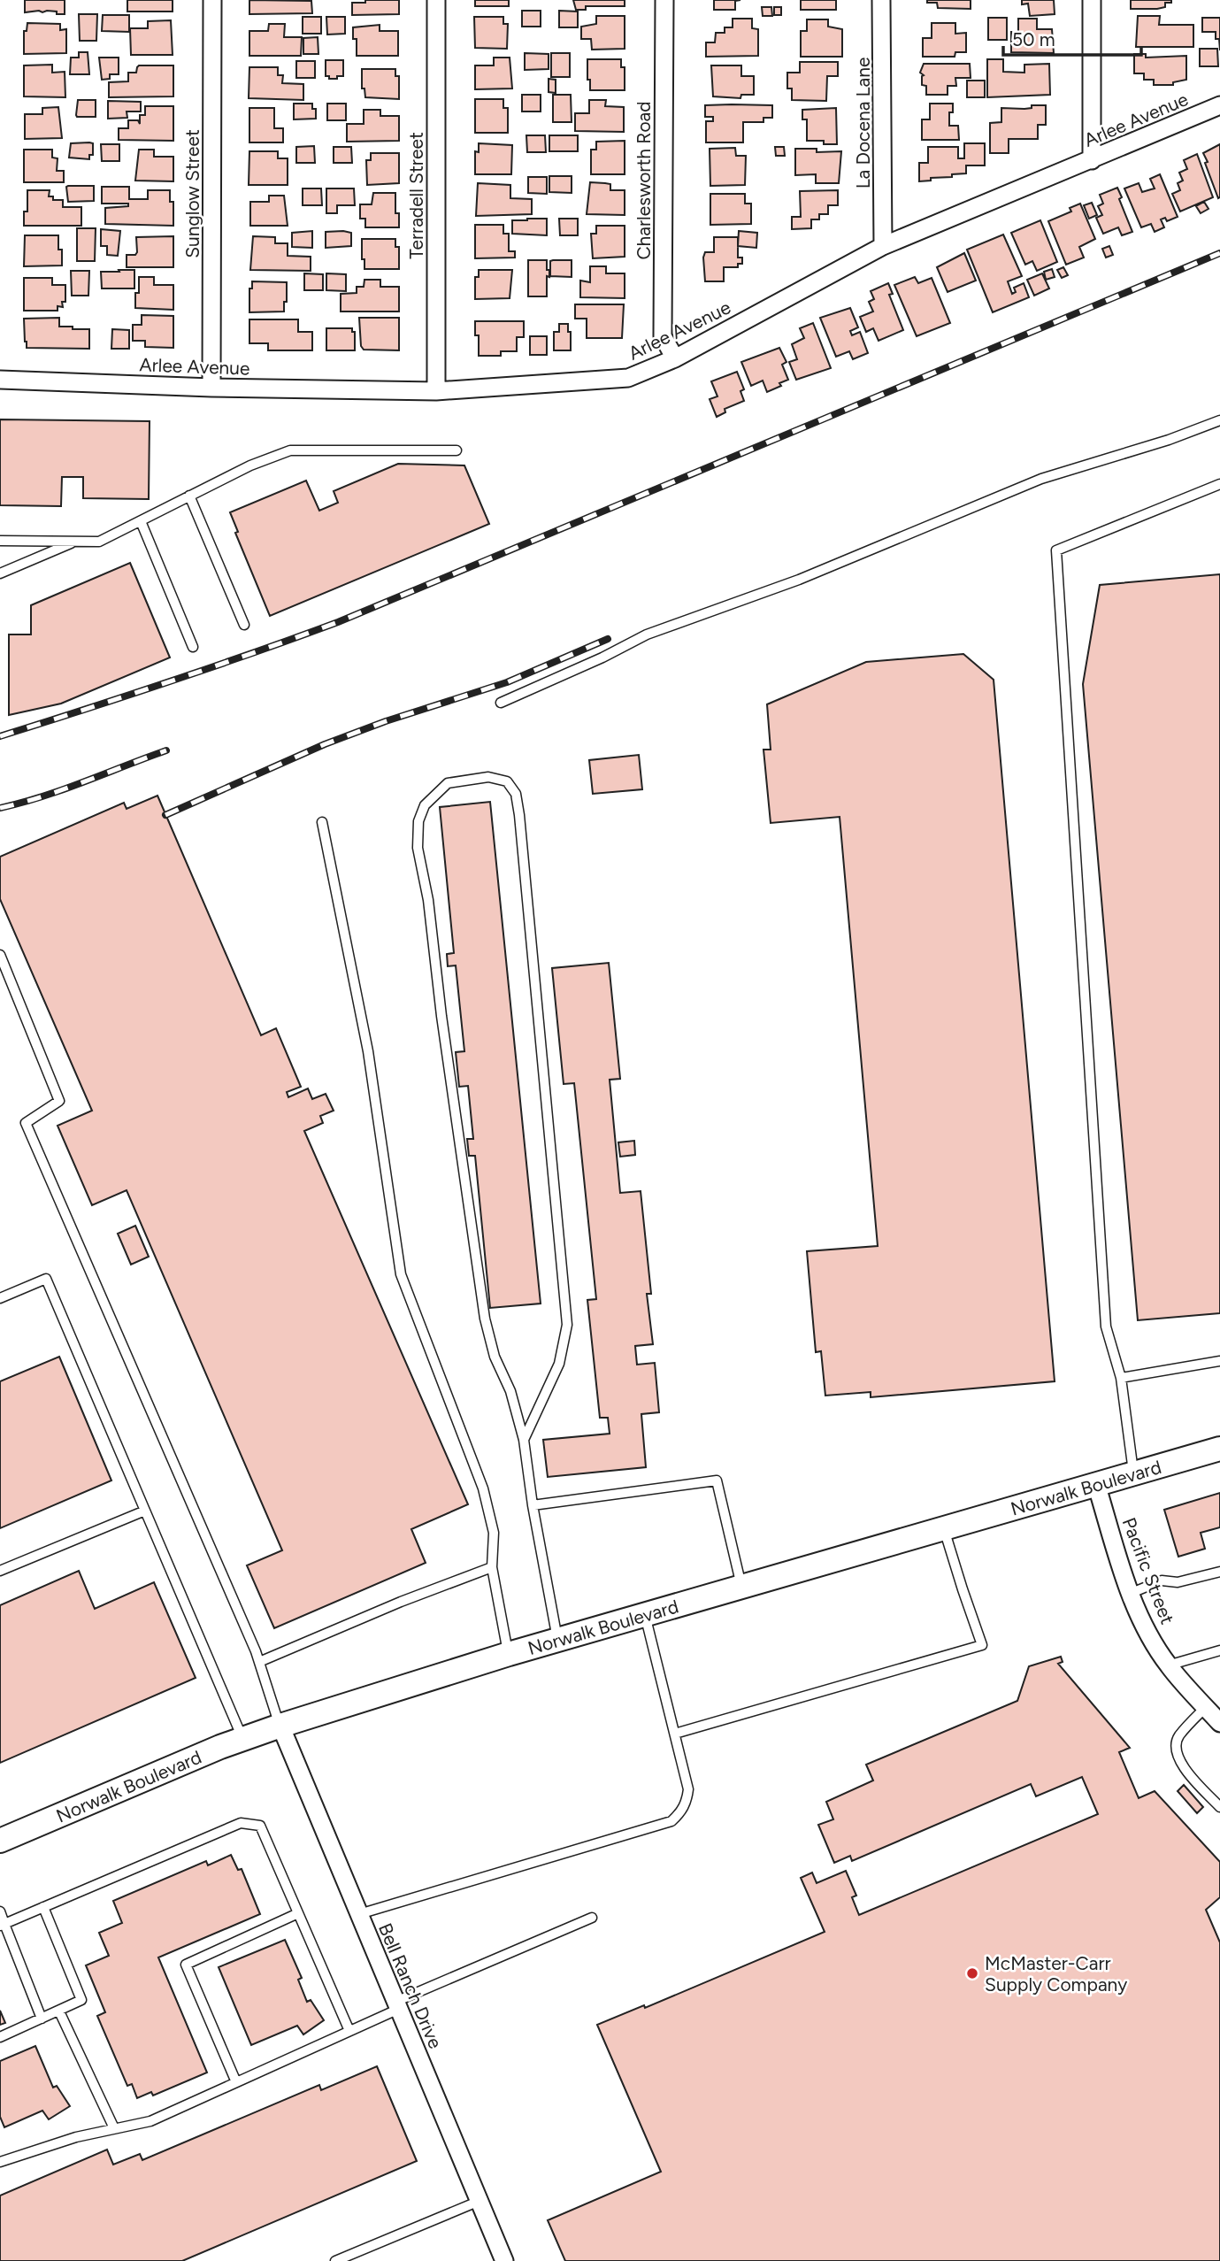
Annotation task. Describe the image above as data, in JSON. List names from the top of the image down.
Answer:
{
  "streets": {
    "main road": ["Norwalk Boulevard"],
    "street": [
      "Arlee Avenue",
      "La Docena Lane",
      "Charlesworth Road",
      "Sunglow Street",
      "Terradell Street",
      "Pacific Street",
      "Bell Ranch Drive"
    ]
  },
  "crossings": [
    ["Arlee Avenue", "La Docena Lane"],
    ["Arlee Avenue", "Charlesworth Road"],
    ["Arlee Avenue", "Sunglow Street"],
    ["Arlee Avenue", "Terradell Street"],
    ["Norwalk Boulevard", "Pacific Street"],
    ["Norwalk Boulevard", "Bell Ranch Drive"]
  ],
  "places": ["McMaster-Carr Supply Company"],
  "scale_bar": "50 m"
}
